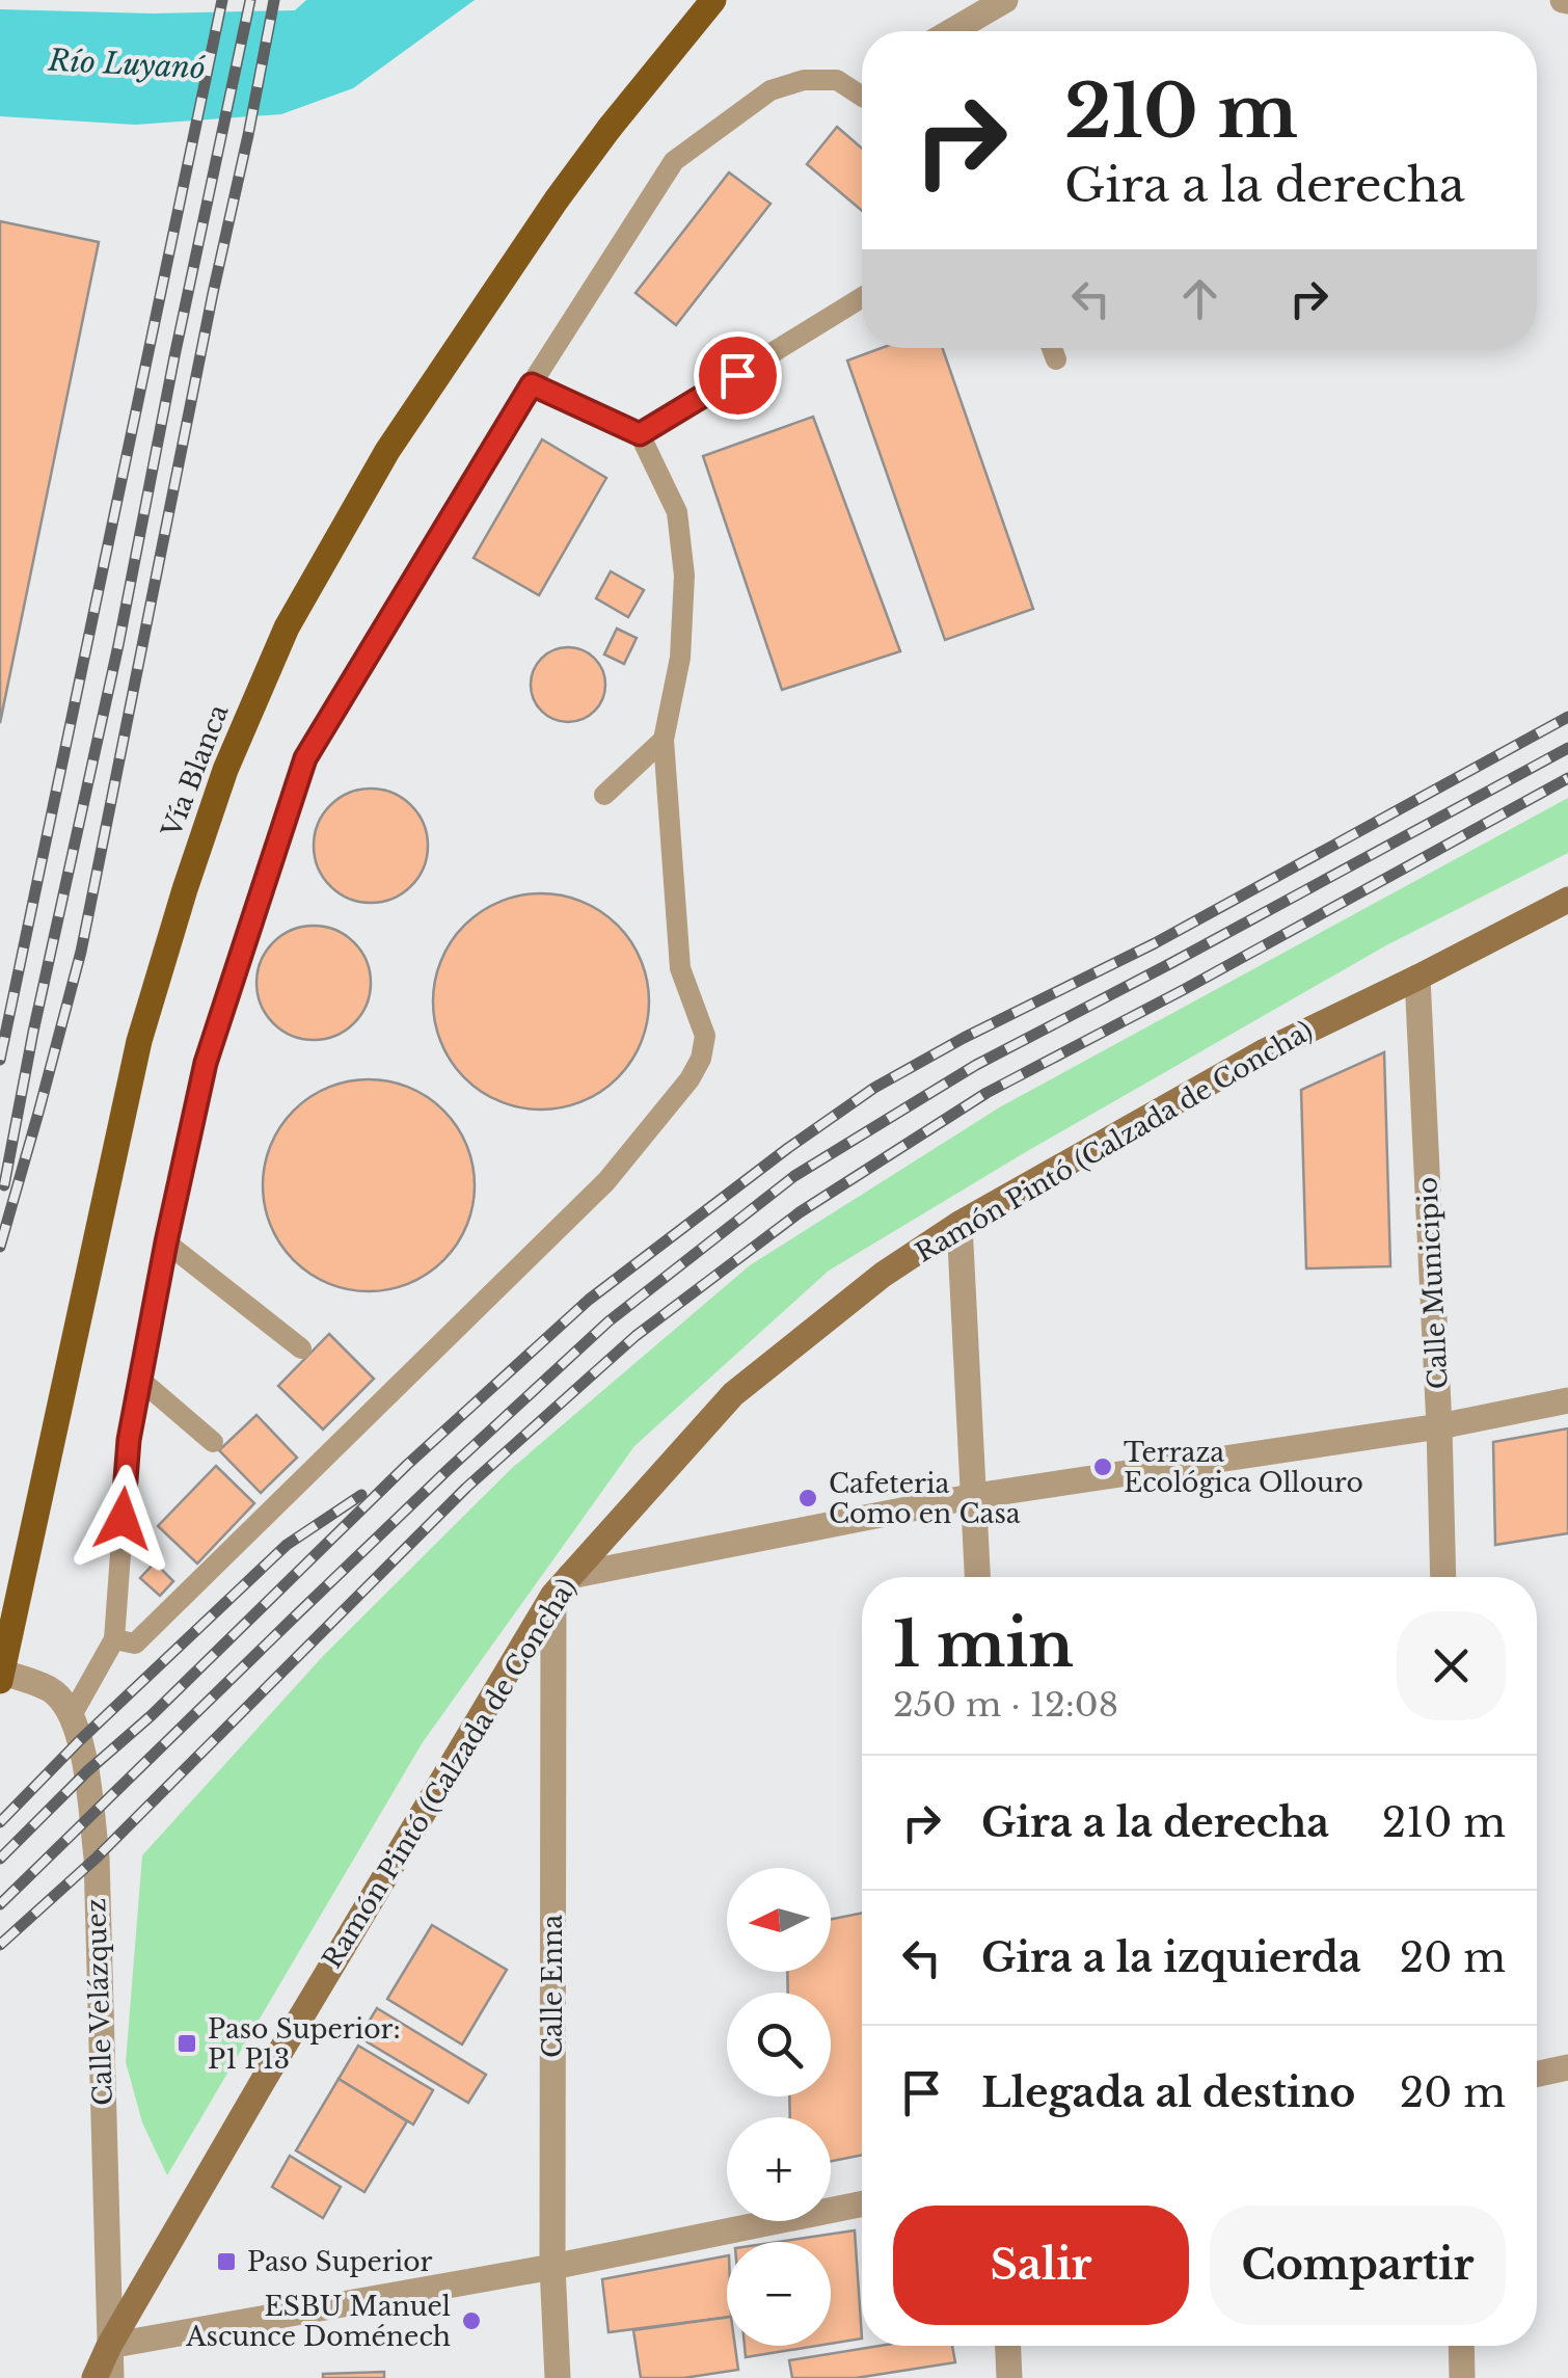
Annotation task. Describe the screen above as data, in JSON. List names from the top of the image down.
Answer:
{
  "streets": {
    "main road": ["Vía Blanca", "Ramón Pintó (Calzada de Concha)"],
    "street": ["Calle Municipio", "Calle Enna", "Calle Velázquez"]
  },
  "crossings": [
    ["Ramón Pintó (Calzada de Concha)", "Calle Municipio"],
    ["Ramón Pintó (Calzada de Concha)", "Calle Enna"],
    ["Ramón Pintó (Calzada de Concha)", "Calle Velázquez"]
  ],
  "water": ["Río Luyanó"],
  "places": {
    "other": ["Terraza Ecológica Ollouro", "Cafeteria Como en Casa", "ESBU Manuel Ascunce Doménech"],
    "transit": ["Paso Superior: P1 P13", "Paso Superior"]
  },
  "north": "left",
  "page": {
    "turn": ["210 m", "Gira a la derecha"],
    "heading": ["1 min", "250 m · 12:08"],
    "list": [
      {
        "name": "Gira a la derecha",
        "value": "210 m"
      },
      {
        "name": "Gira a la izquierda",
        "value": "20 m"
      },
      {
        "name": "Llegada al destino",
        "value": "20 m"
      }
    ],
    "map_buttons": ["+", "−"],
    "buttons": ["Salir", "Compartir"]
  }
}
